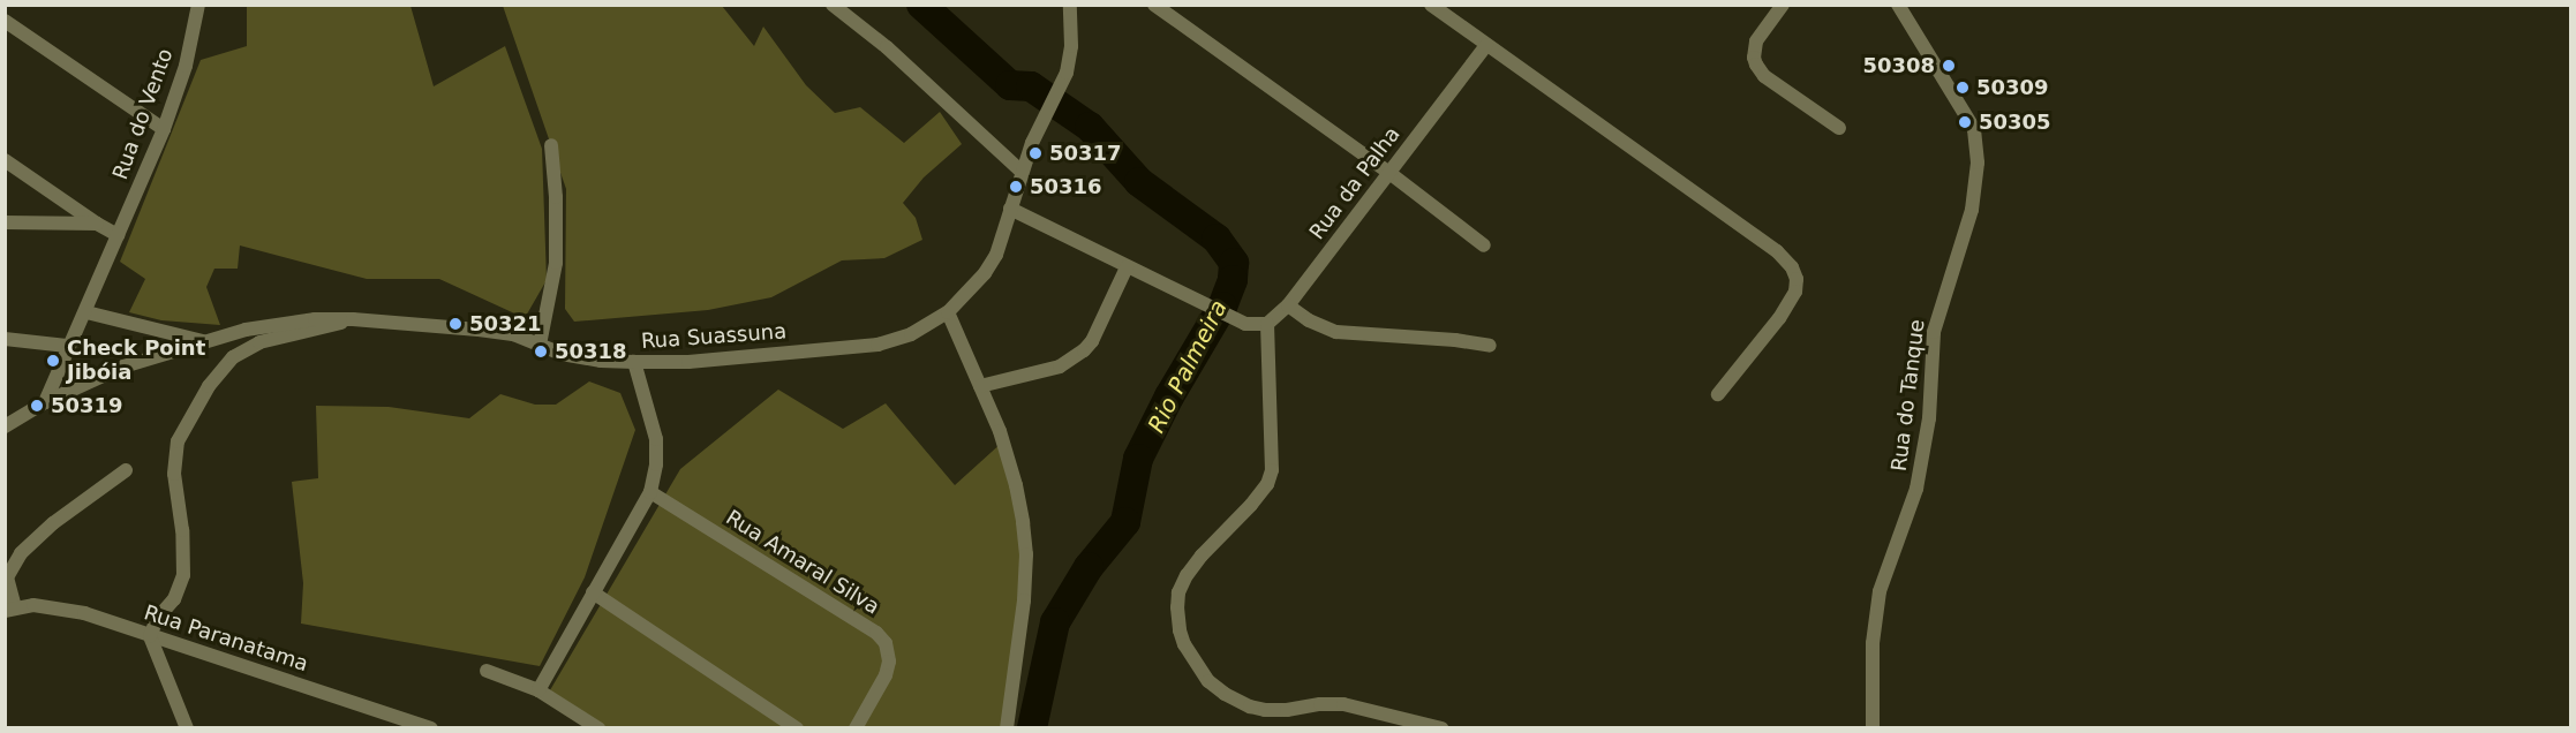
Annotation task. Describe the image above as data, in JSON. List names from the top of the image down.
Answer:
{
  "streets": {
    "street": [
      "Rua do Vento",
      "Rua da Palha",
      "Rua Suassuna",
      "Rua do Tanque",
      "Rua Amaral Silva",
      "Rua Paranatama"
    ]
  },
  "crossings": [
    ["Rua do Vento", "Rua Suassuna"]
  ],
  "water": ["Rio Palmeira"],
  "places": [
    "50308",
    "50309",
    "50305",
    "50317",
    "50316",
    "50321",
    "50318",
    "Check Point Jibóia",
    "50319"
  ]
}
